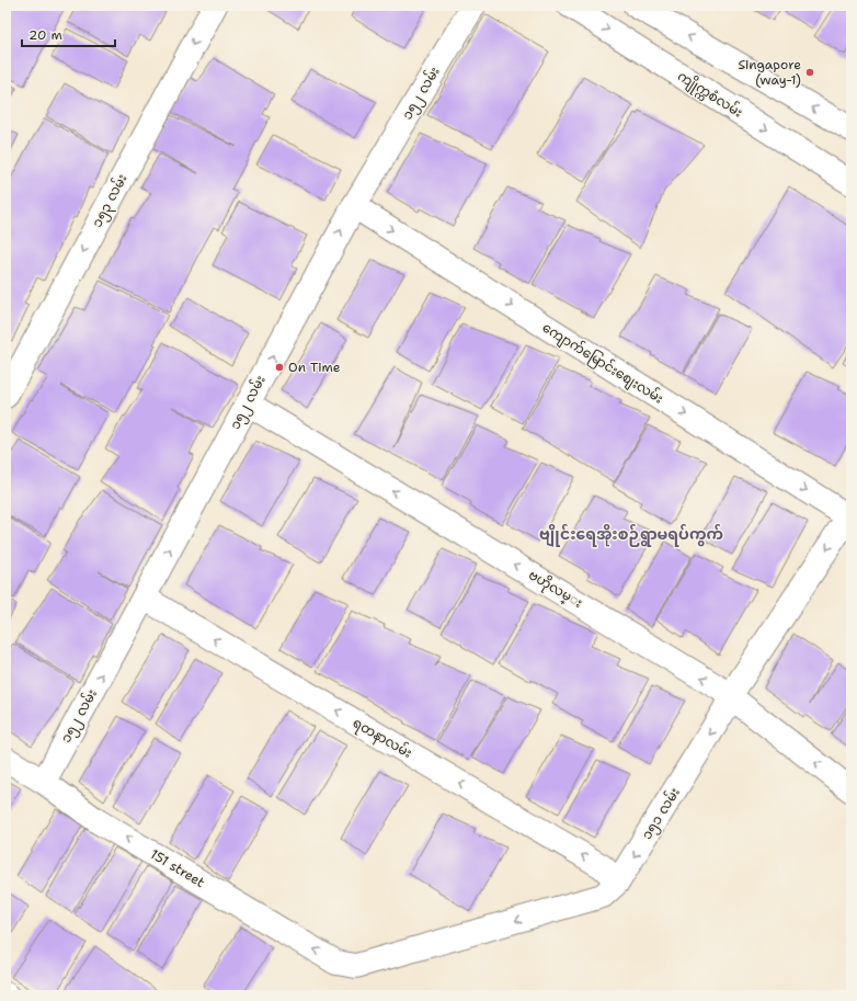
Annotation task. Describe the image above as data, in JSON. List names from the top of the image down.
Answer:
{
  "streets": {
    "street": [
      "၁၅၂ လမ်း",
      "ကျိုက္ကစံလမ်း",
      "၁၅၃ လမ်း",
      "ကျောက်မြောင်းစျေးလမ်း",
      "ဗဟိုလမ္း",
      "ရတနာလမ်း",
      "၁၅၁ လမ်း",
      "151 street"
    ]
  },
  "crossings": [
    ["၁၅၂ လမ်း", "ကျောက်မြောင်းစျေးလမ်း"],
    ["၁၅၂ လမ်း", "ဗဟိုလမ္း"],
    ["၁၅၂ လမ်း", "ရတနာလမ်း"],
    ["၁၅၂ လမ်း", "151 street"],
    ["ကျောက်မြောင်းစျေးလမ်း", "၁၅၁ လမ်း"],
    ["ဗဟိုလမ္း", "၁၅၁ လမ်း"],
    ["ရတနာလမ်း", "၁၅၁ လမ်း"],
    ["၁၅၁ လမ်း", "151 street"]
  ],
  "one_way": [
    "၁၅၂ လမ်း",
    "၁၅၃ လမ်း",
    "ကျောက်မြောင်းစျေးလမ်း",
    "ဗဟိုလမ္း",
    "ရတနာလမ်း",
    "၁၅၁ လမ်း",
    "151 street"
  ],
  "districts": ["ဗျိုင်းရေအိုးစဉ်ရွာမရပ်ကွက်"],
  "places": ["Singapore (way-1)", "On Time"],
  "scale_bar": "20 m"
}
